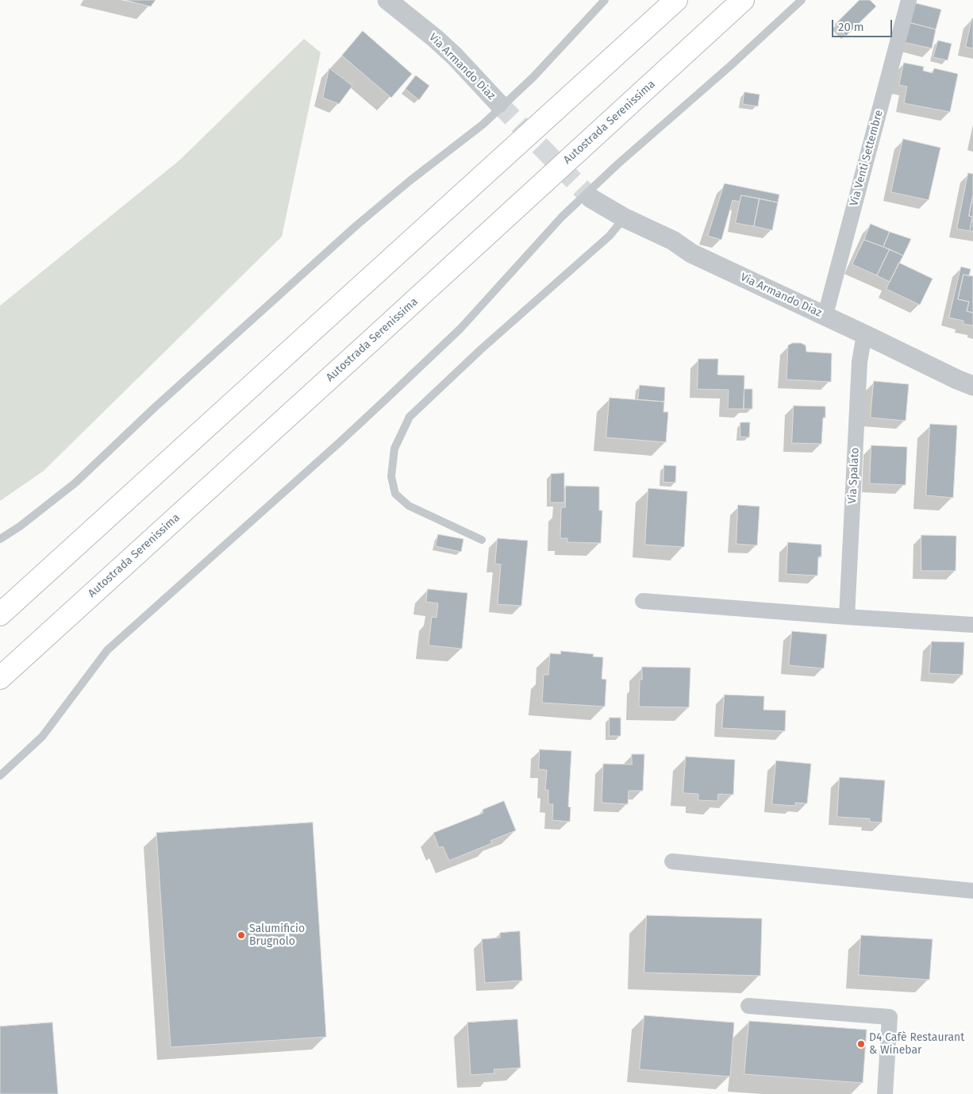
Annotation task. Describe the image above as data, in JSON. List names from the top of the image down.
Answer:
{
  "streets": {
    "highway": ["Autostrada Serenissima"],
    "street": ["Via Armando Diaz", "Via Venti Settembre", "Via Spalato"]
  },
  "crossings": [
    ["Via Armando Diaz", "Via Venti Settembre"],
    ["Via Armando Diaz", "Via Spalato"]
  ],
  "places": ["Salumificio Brugnolo", "D4 Cafè Restaurant & Winebar"],
  "scale_bar": "20 m"
}
